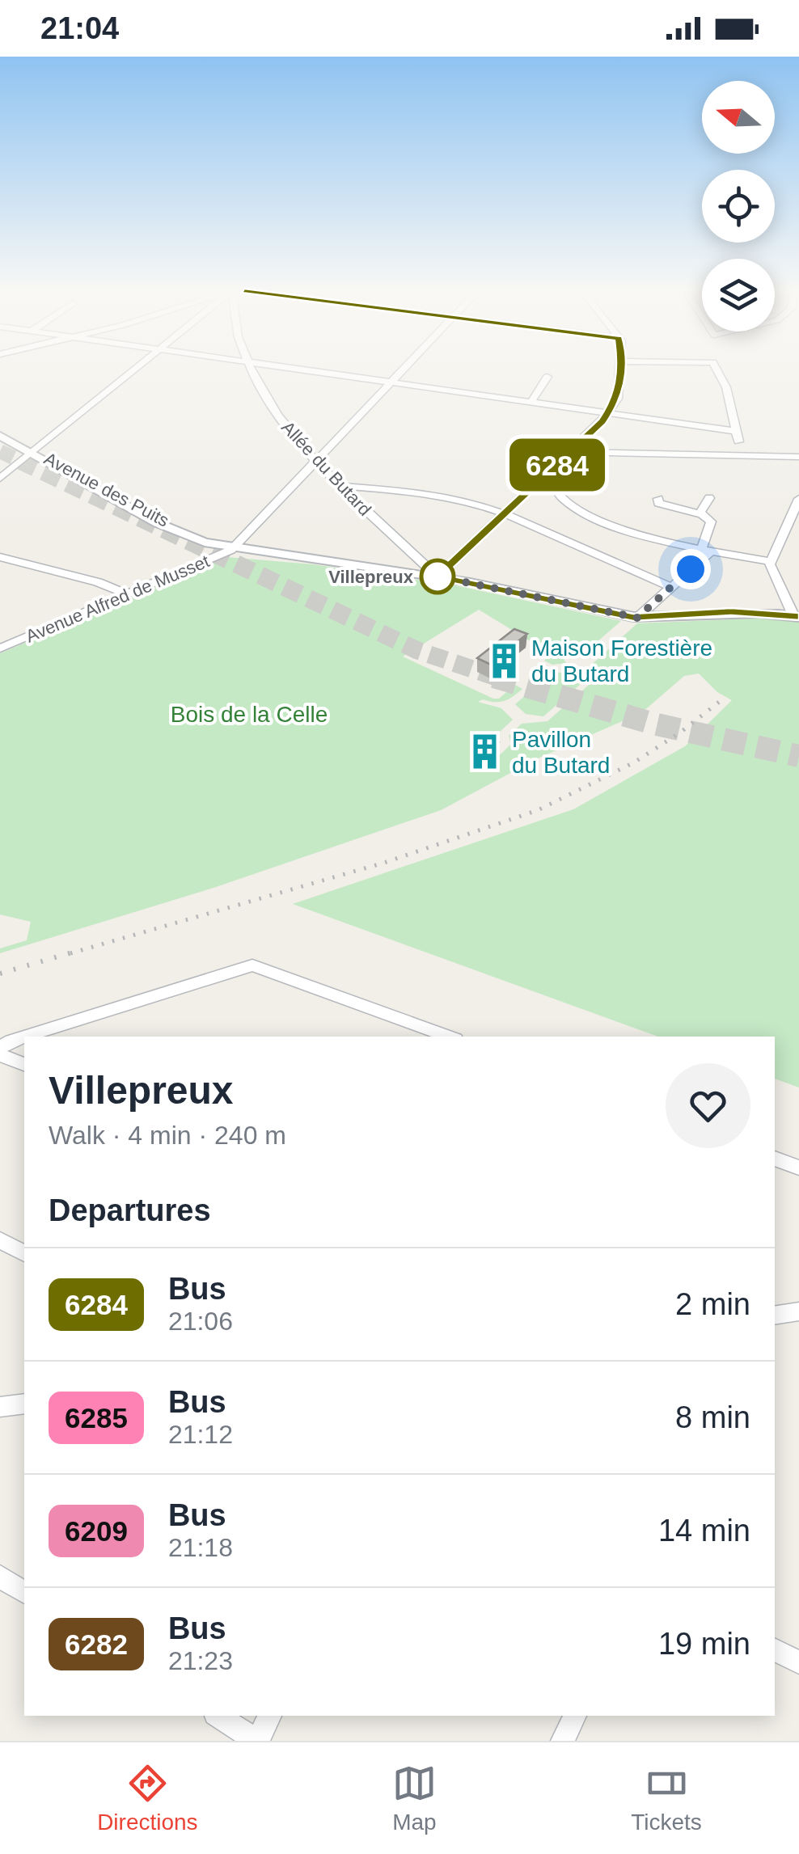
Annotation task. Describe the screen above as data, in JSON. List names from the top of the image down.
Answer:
{
  "streets": {
    "street": ["Allée du Butard", "Avenue des Puits", "Avenue Alfred de Musset"]
  },
  "crossings": [
    ["Allée du Butard", "Avenue des Puits"],
    ["Avenue des Puits", "Avenue Alfred de Musset"]
  ],
  "parks": ["Bois de la Celle"],
  "places": {
    "other": ["Villepreux"],
    "building": ["Maison Forestière du Butard", "Pavillon du Butard"]
  },
  "lines": ["bus line 6284"],
  "north": "left",
  "page": {
    "status": "21:04",
    "on_map": "6284",
    "heading": [
      ["Villepreux", "Walk · 4 min · 240 m"],
      "Departures"
    ],
    "list": [
      {
        "mark": "6284",
        "name": "Bus",
        "note": "21:06",
        "value": "2 min"
      },
      {
        "mark": "6285",
        "name": "Bus",
        "note": "21:12",
        "value": "8 min"
      },
      {
        "mark": "6209",
        "name": "Bus",
        "note": "21:18",
        "value": "14 min"
      },
      {
        "mark": "6282",
        "name": "Bus",
        "note": "21:23",
        "value": "19 min"
      }
    ],
    "tabs": ["Directions", "Map", "Tickets"]
  }
}
